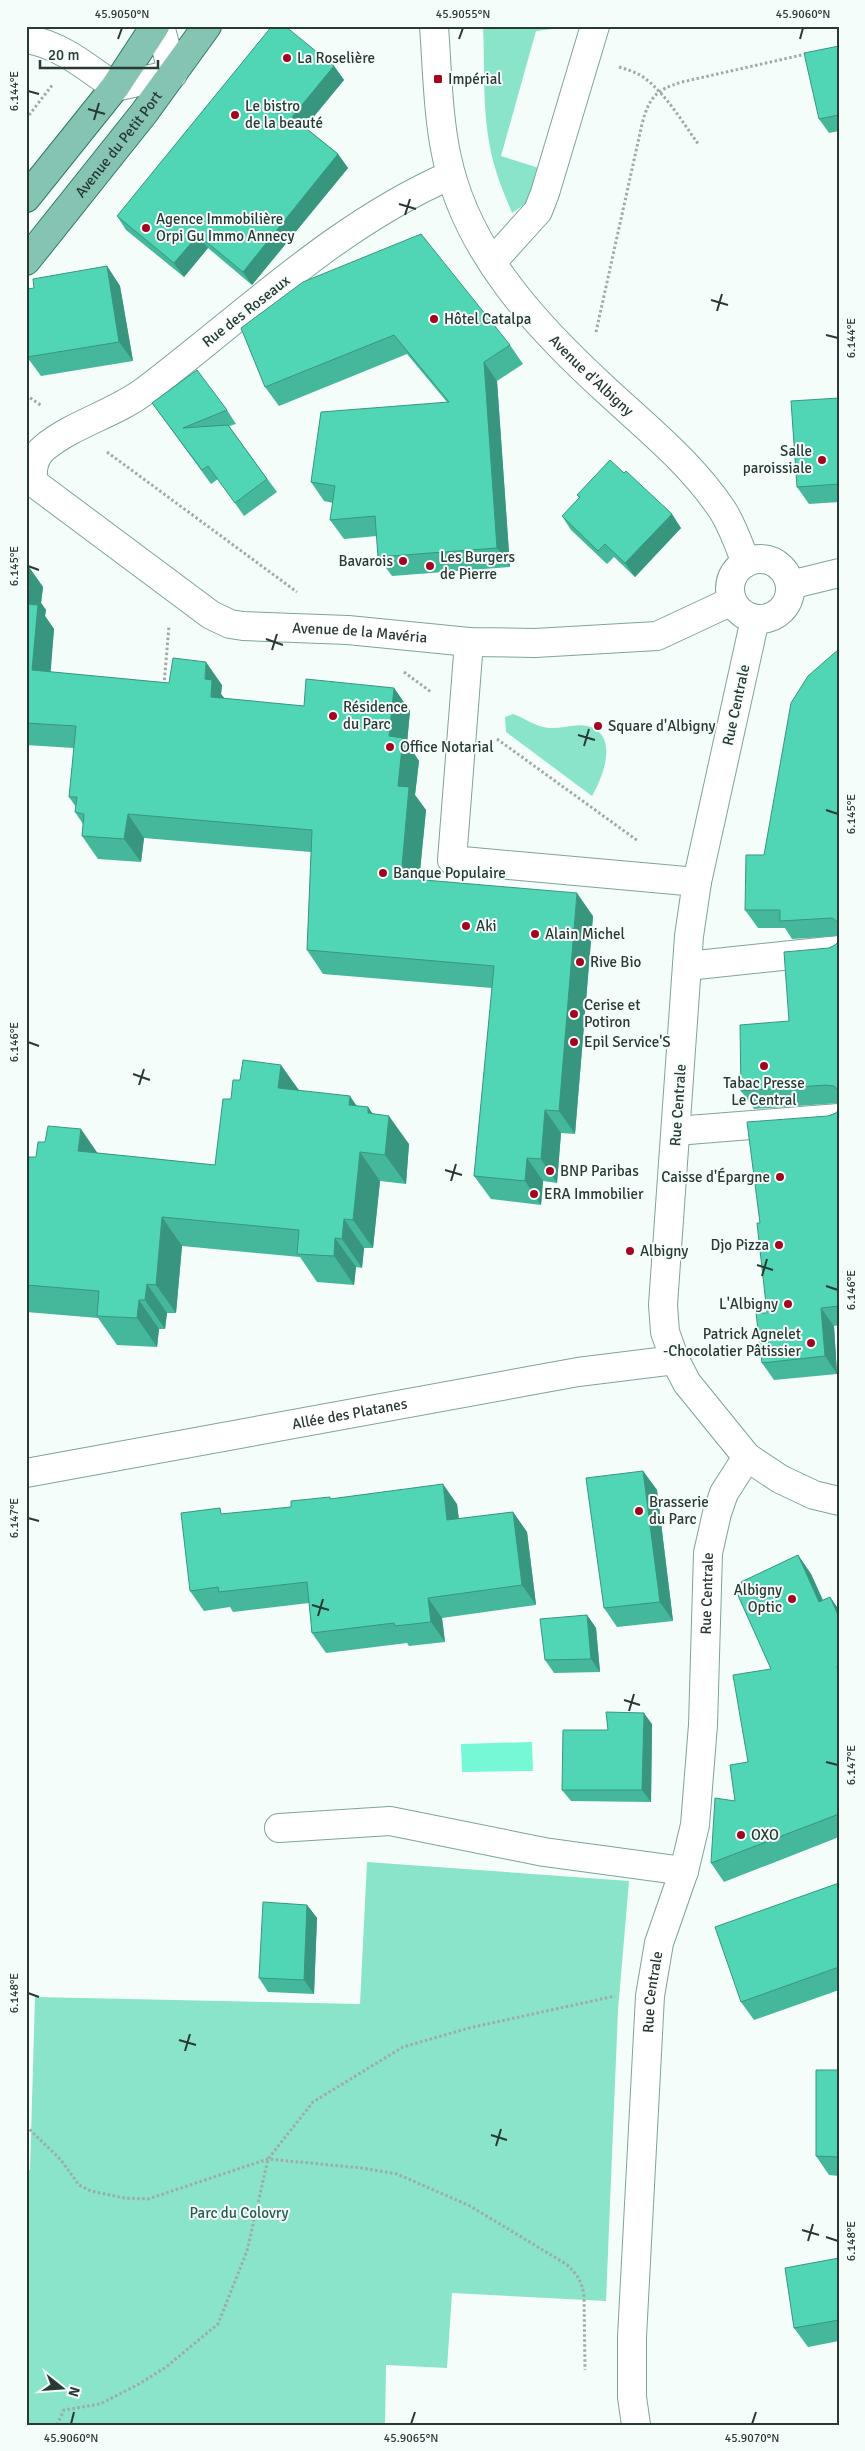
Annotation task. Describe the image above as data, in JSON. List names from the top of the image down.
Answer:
{
  "streets": {
    "main road": ["Avenue du Petit Port"],
    "street": [
      "Rue des Roseaux",
      "Avenue d'Albigny",
      "Avenue de la Mavéria",
      "Rue Centrale",
      "Allée des Platanes"
    ]
  },
  "crossings": [
    ["Rue des Roseaux", "Avenue d'Albigny"],
    ["Rue des Roseaux", "Avenue de la Mavéria"],
    ["Avenue d'Albigny", "Avenue de la Mavéria"],
    ["Avenue d'Albigny", "Rue Centrale"],
    ["Avenue de la Mavéria", "Rue Centrale"],
    ["Rue Centrale", "Allée des Platanes"]
  ],
  "parks": ["Parc du Colovry"],
  "places": {
    "other": [
      "La Roselière",
      "Le bistro de la beauté",
      "Agence Immobilière Orpi Gu Immo Annecy",
      "Hôtel Catalpa",
      "Salle paroissiale",
      "Bavarois",
      "Les Burgers de Pierre",
      "Résidence du Parc",
      "Square d'Albigny",
      "Office Notarial",
      "Banque Populaire",
      "Aki",
      "Alain Michel",
      "Rive Bio",
      "Cerise et Potiron",
      "Epil Service'S",
      "Tabac Presse Le Central",
      "BNP Paribas",
      "Caisse d'Épargne",
      "ERA Immobilier",
      "Djo Pizza",
      "Albigny",
      "L'Albigny",
      "Patrick Agnelet -Chocolatier Pâtissier",
      "Brasserie du Parc",
      "Albigny Optic",
      "OXO"
    ],
    "transit": ["Impérial"]
  },
  "scale_bar": "20 m",
  "north": "right",
  "coordinates": [
    "45.9050°N",
    "45.9055°N",
    "45.9060°N",
    "6.144°E",
    "6.145°E",
    "6.146°E",
    "6.147°E",
    "6.148°E",
    "45.9065°N",
    "45.9070°N"
  ]
}
